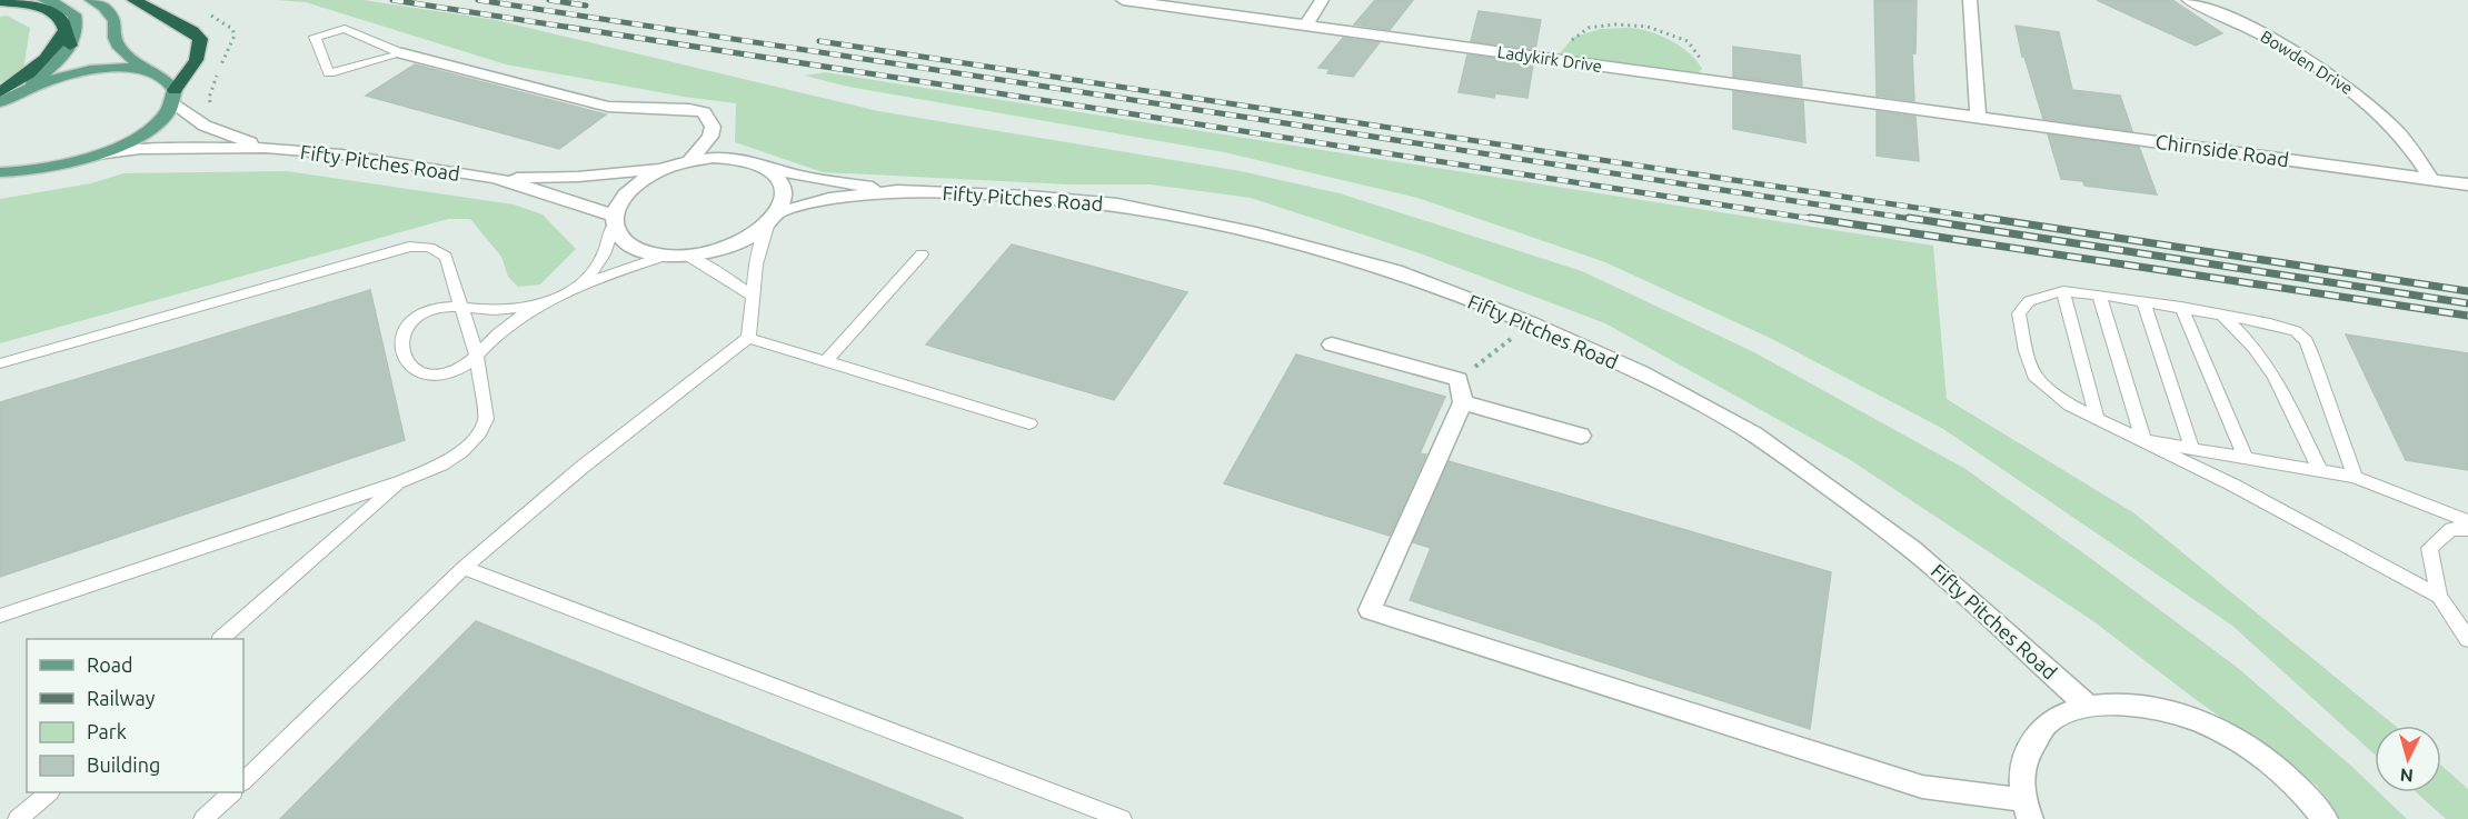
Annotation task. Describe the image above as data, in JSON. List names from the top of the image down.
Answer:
{
  "streets": {
    "street": [
      "Ladykirk Drive",
      "Bowden Drive",
      "Chirnside Road",
      "Fifty Pitches Road"
    ]
  },
  "crossings": [
    ["Ladykirk Drive", "Chirnside Road"],
    ["Bowden Drive", "Chirnside Road"]
  ],
  "legend": [
    "Road",
    "Railway",
    "Park",
    "Building"
  ],
  "north": "bottom"
}
